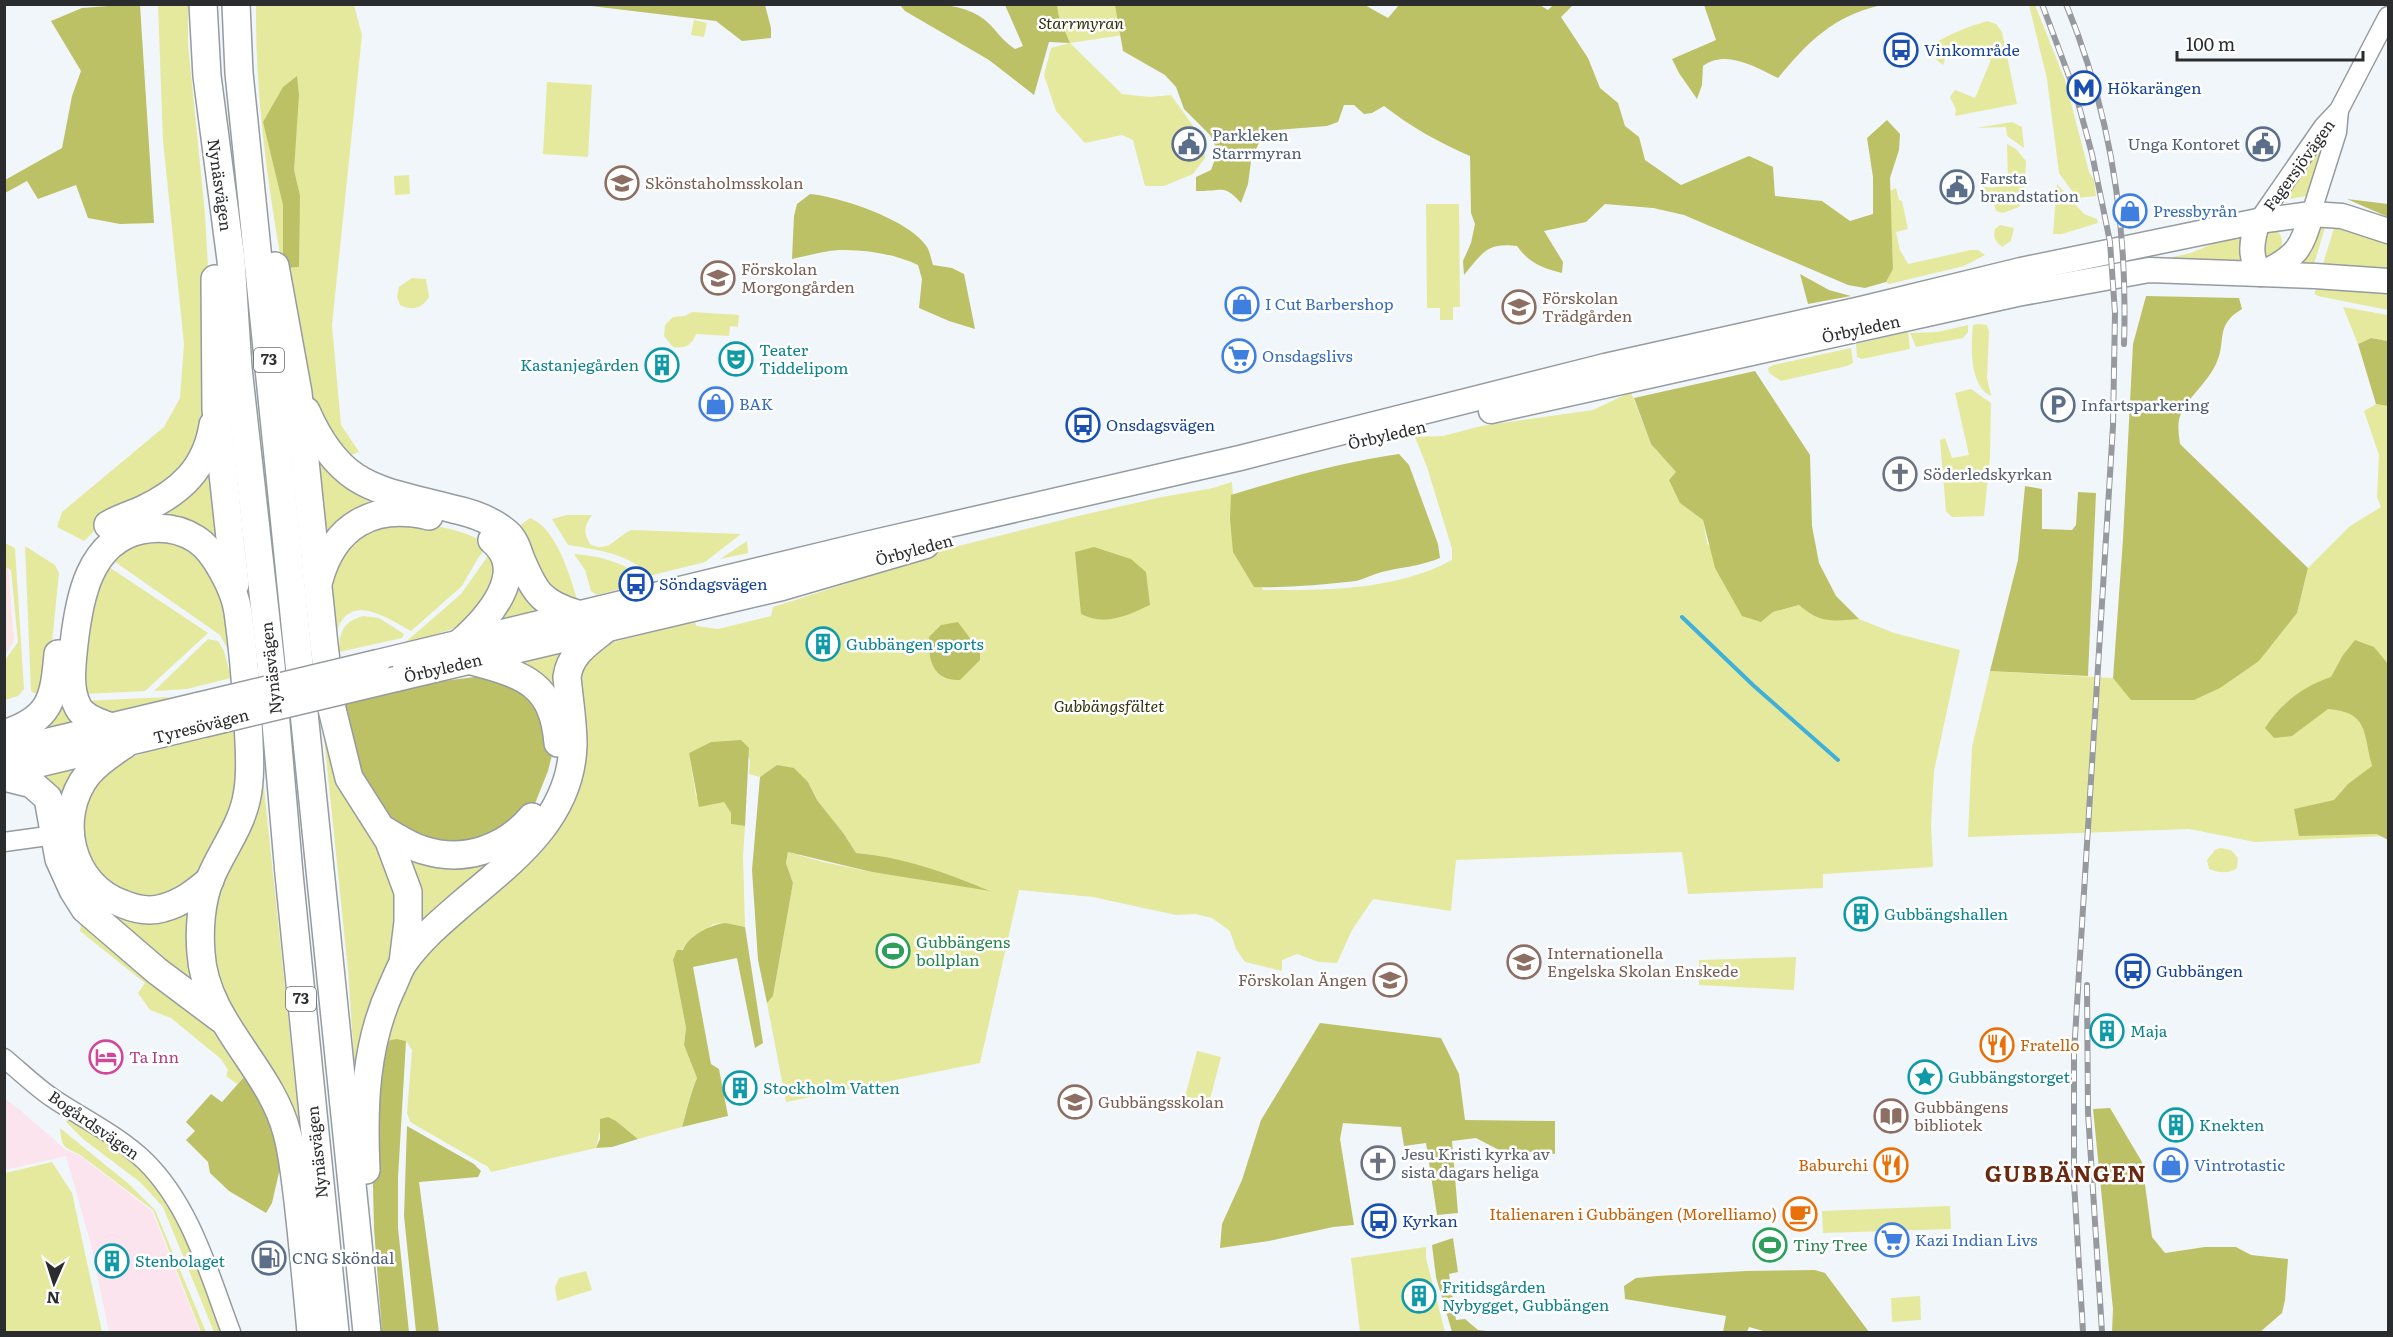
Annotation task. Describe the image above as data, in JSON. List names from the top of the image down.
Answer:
{
  "streets": {
    "highway": ["Nynäsvägen", "73"],
    "main road": ["Örbyleden", "Tyresövägen"],
    "street": ["Fagersjövägen", "Bogårdsvägen"]
  },
  "crossings": [
    ["Fagersjövägen", "Örbyleden"],
    ["Örbyleden", "Tyresövägen"]
  ],
  "districts": ["GUBBÄNGEN"],
  "parks": ["Starrmyran", "Gubbängsfältet"],
  "places": {
    "bus stop": [
      "Vinkområde",
      "Onsdagsvägen",
      "Söndagsvägen",
      "Gubbängen",
      "Kyrkan"
    ],
    "metro station": ["Hökarängen"],
    "public building": ["Parkleken Starrmyran", "Unga Kontoret", "Farsta brandstation"],
    "school or university": [
      "Skönstaholmsskolan",
      "Förskolan Morgongården",
      "Förskolan Trädgården",
      "Internationella Engelska Skolan Enskede",
      "Förskolan Ängen",
      "Gubbängsskolan"
    ],
    "shop": [
      "Pressbyrån",
      "I Cut Barbershop",
      "BAK",
      "Vintrotastic"
    ],
    "supermarket": ["Onsdagslivs", "Kazi Indian Livs"],
    "theatre": ["Teater Tiddelipom"],
    "building": [
      "Kastanjegården",
      "Gubbängen sports",
      "Gubbängshallen",
      "Maja",
      "Stockholm Vatten",
      "Knekten",
      "Stenbolaget",
      "Fritidsgården Nybygget, Gubbängen"
    ],
    "parking": ["Infartsparkering"],
    "church": ["Söderledskyrkan", "Jesu Kristi kyrka av sista dagars heliga"],
    "sports": ["Gubbängens bollplan", "Tiny Tree"],
    "restaurant": ["Fratello", "Baburchi"],
    "hotel": ["Ta Inn"],
    "place": ["Gubbängstorget"],
    "library": ["Gubbängens bibliotek"],
    "cafe": ["Italienaren i Gubbängen (Morelliamo)"],
    "fuel station": ["CNG Sköndal"]
  },
  "scale_bar": "100 m",
  "north": "bottom"
}
